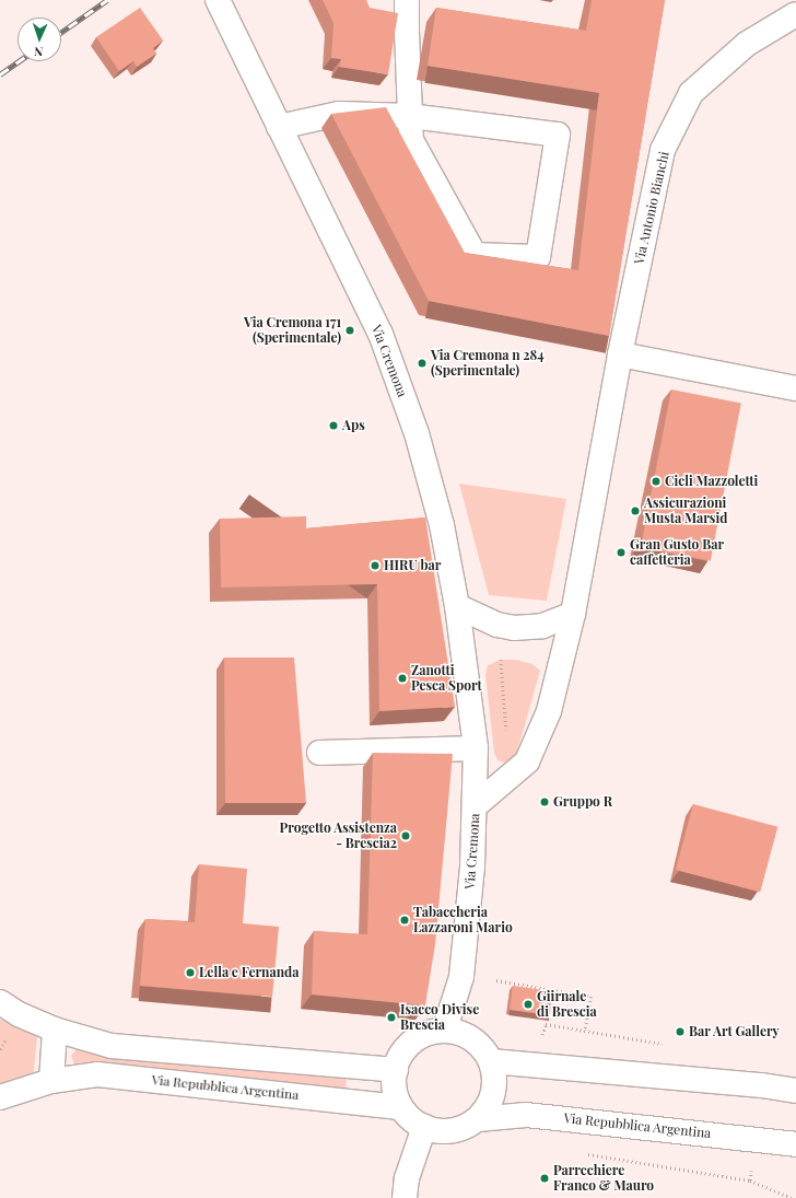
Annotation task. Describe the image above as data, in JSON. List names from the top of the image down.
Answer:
{
  "streets": {
    "street": ["Via Antonio Bianchi", "Via Cremona", "Via Repubblica Argentina"]
  },
  "crossings": [
    ["Via Antonio Bianchi", "Via Cremona"],
    ["Via Cremona", "Via Repubblica Argentina"]
  ],
  "places": [
    "Via Cremona 171 (Sperimentale)",
    "Via Cremona n 284 (Sperimentale)",
    "Aps",
    "Cicli Mazzoletti",
    "Assicurazioni Musta Marsid",
    "Gran Gusto Bar caffetteria",
    "HIRU bar",
    "Zanotti Pesca Sport",
    "Gruppo R",
    "Progetto Assistenza - Brescia2",
    "Tabaccheria Lazzaroni Mario",
    "Lella e Fernanda",
    "Giirnale di Brescia",
    "Isacco Divise Brescia",
    "Bar Art Gallery",
    "Parrcchiere Franco & Mauro"
  ],
  "north": "bottom"
}
